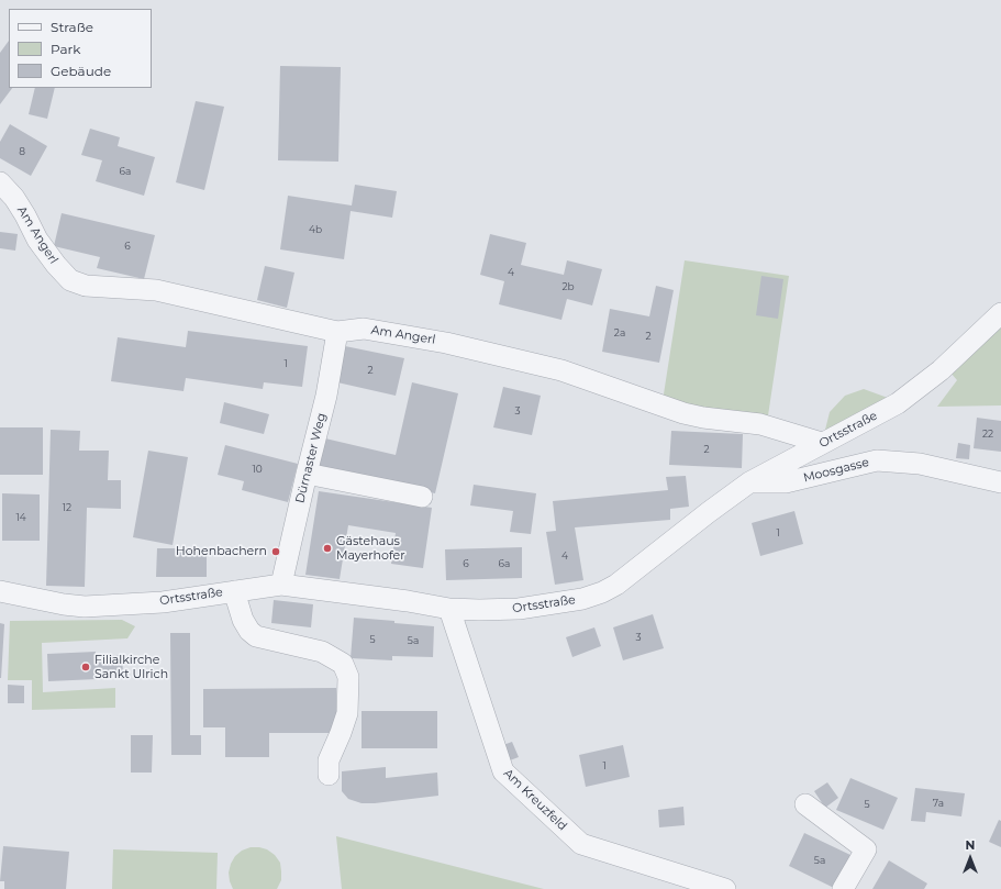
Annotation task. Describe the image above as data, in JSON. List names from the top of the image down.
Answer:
{
  "streets": {
    "street": [
      "Am Angerl",
      "Ortsstraße",
      "Dürnaster Weg",
      "Moosgasse",
      "Am Kreuzfeld"
    ]
  },
  "crossings": [
    ["Am Angerl", "Ortsstraße"],
    ["Am Angerl", "Dürnaster Weg"],
    ["Ortsstraße", "Dürnaster Weg"],
    ["Ortsstraße", "Moosgasse"],
    ["Ortsstraße", "Am Kreuzfeld"]
  ],
  "places": ["Gästehaus Mayerhofer", "Hohenbachern", "Filialkirche Sankt Ulrich"],
  "house_numbers": [
    "8",
    "6a",
    "4b",
    "6",
    "4",
    "2b",
    "2a",
    "2",
    "1",
    "2",
    "3",
    "22",
    "2",
    "10",
    "12",
    "14",
    "1",
    "4",
    "6",
    "6a",
    "3",
    "5",
    "5a",
    "1",
    "7a",
    "5",
    "5a"
  ],
  "legend": ["Straße", "Park", "Gebäude"],
  "north": "top"
}
